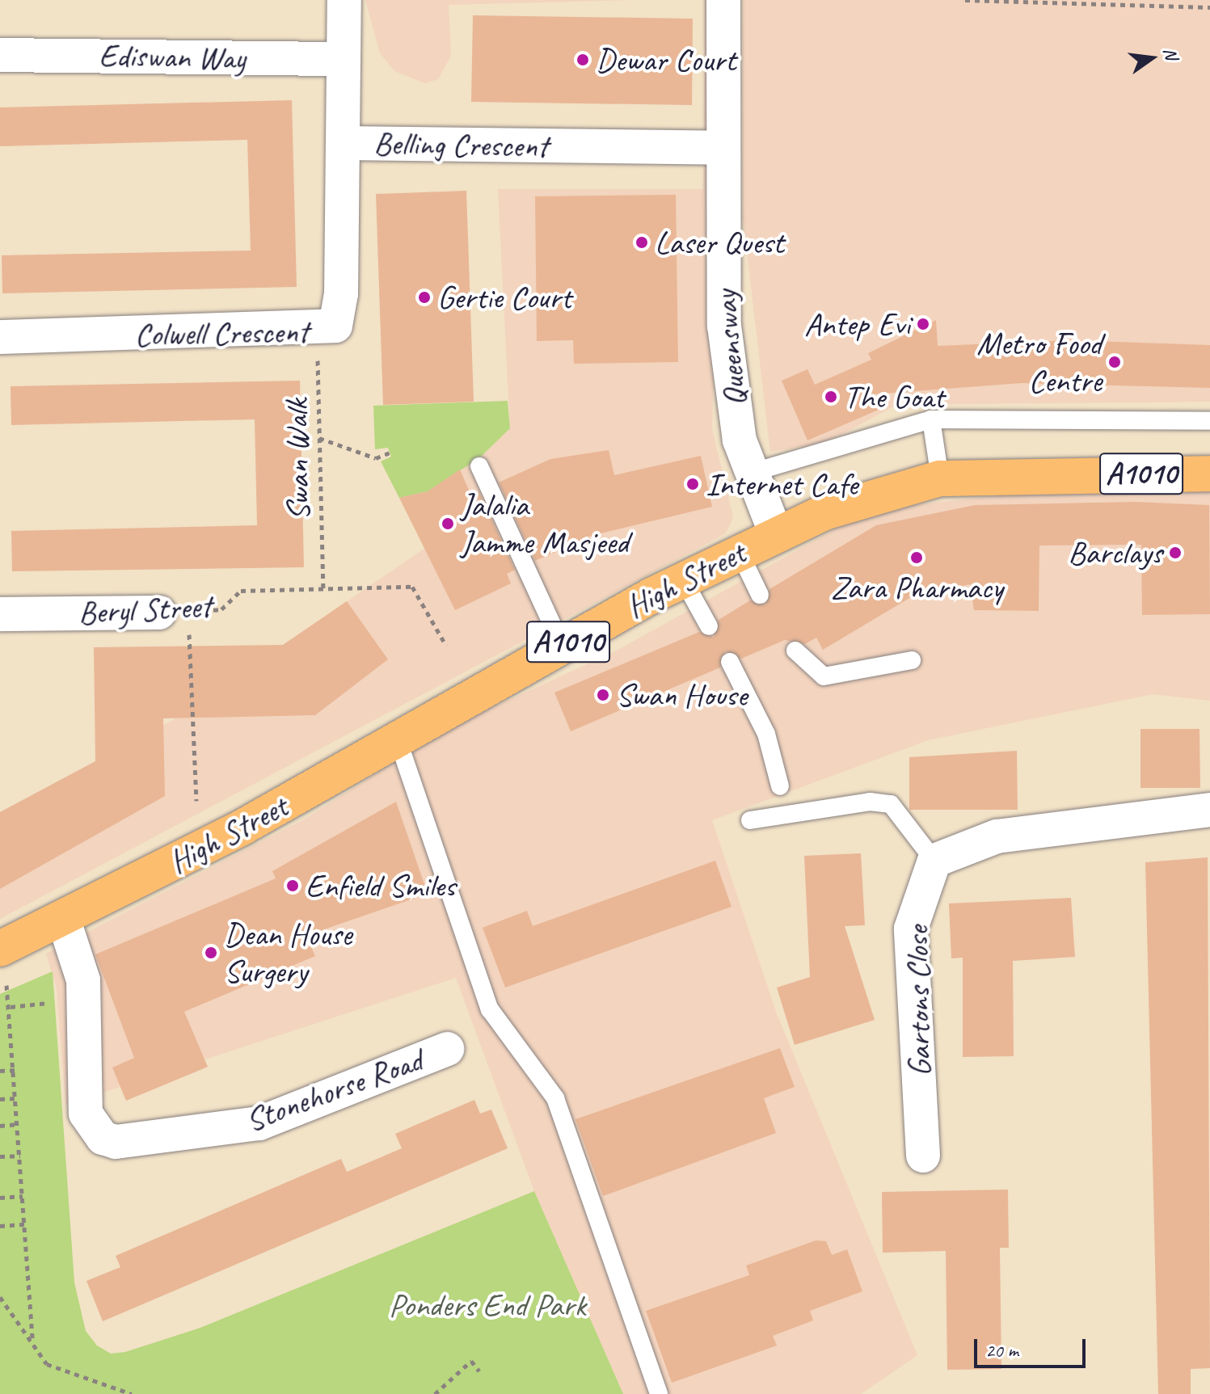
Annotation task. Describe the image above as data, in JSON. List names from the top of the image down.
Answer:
{
  "streets": {
    "main road": ["A1010", "High Street"],
    "street": [
      "Ediswan Way",
      "Belling Crescent",
      "Colwell Crescent",
      "Queensway",
      "Beryl Street",
      "Gartons Close",
      "Stonehorse Road"
    ],
    "path": ["Swan Walk"]
  },
  "crossings": [
    ["Ediswan Way", "Belling Crescent"],
    ["Belling Crescent", "Colwell Crescent"],
    ["Belling Crescent", "Queensway"],
    ["Colwell Crescent", "Swan Walk"],
    ["Queensway", "High Street"],
    ["Swan Walk", "Beryl Street"],
    ["High Street", "Stonehorse Road"]
  ],
  "parks": ["Ponders End Park"],
  "places": [
    "Dewar Court",
    "Laser Quest",
    "Gertie Court",
    "Antep Evi",
    "Metro Food Centre",
    "The Goat",
    "Internet Cafe",
    "Jalalia Jamme Masjeed",
    "Barclays",
    "Zara Pharmacy",
    "Swan House",
    "Enfield Smiles",
    "Dean House Surgery"
  ],
  "scale_bar": "20 m",
  "north": "right"
}
